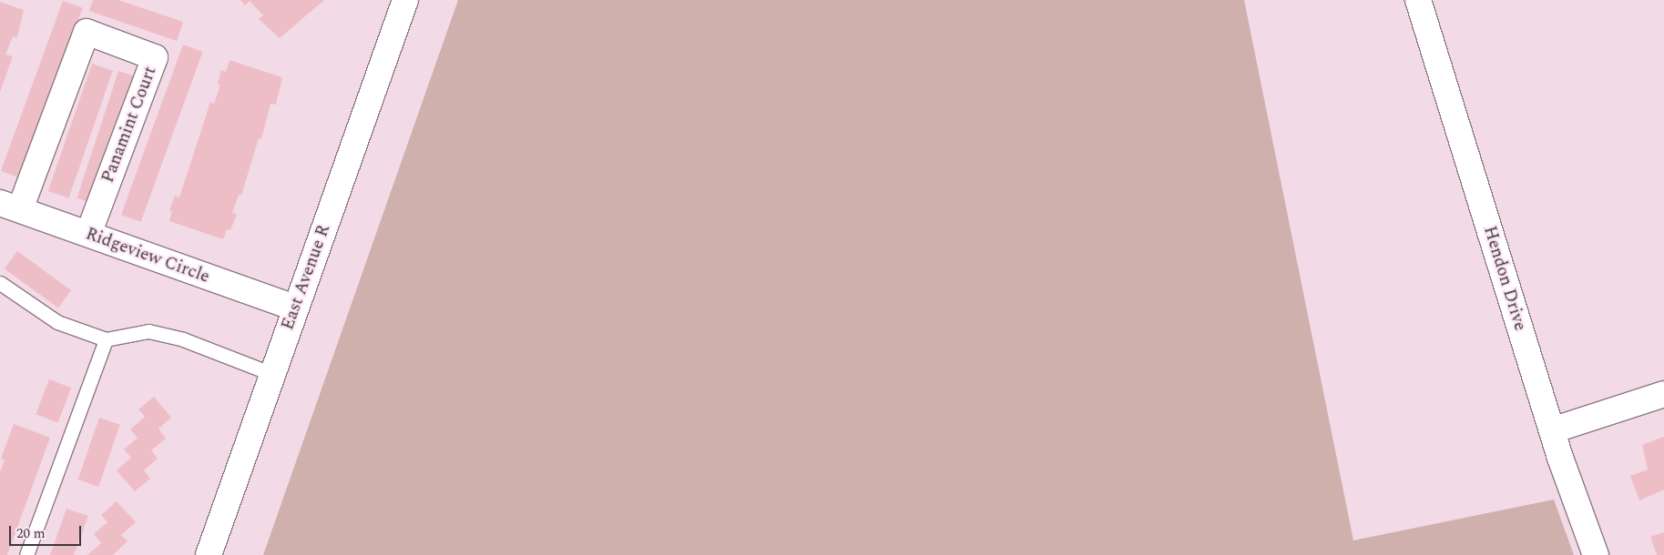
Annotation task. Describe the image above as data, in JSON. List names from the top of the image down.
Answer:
{
  "streets": {
    "street": [
      "Panamint Court",
      "Ridgeview Circle",
      "East Avenue R",
      "Hendon Drive"
    ]
  },
  "crossings": [
    ["Panamint Court", "Ridgeview Circle"],
    ["Ridgeview Circle", "East Avenue R"]
  ],
  "scale_bar": "20 m"
}
